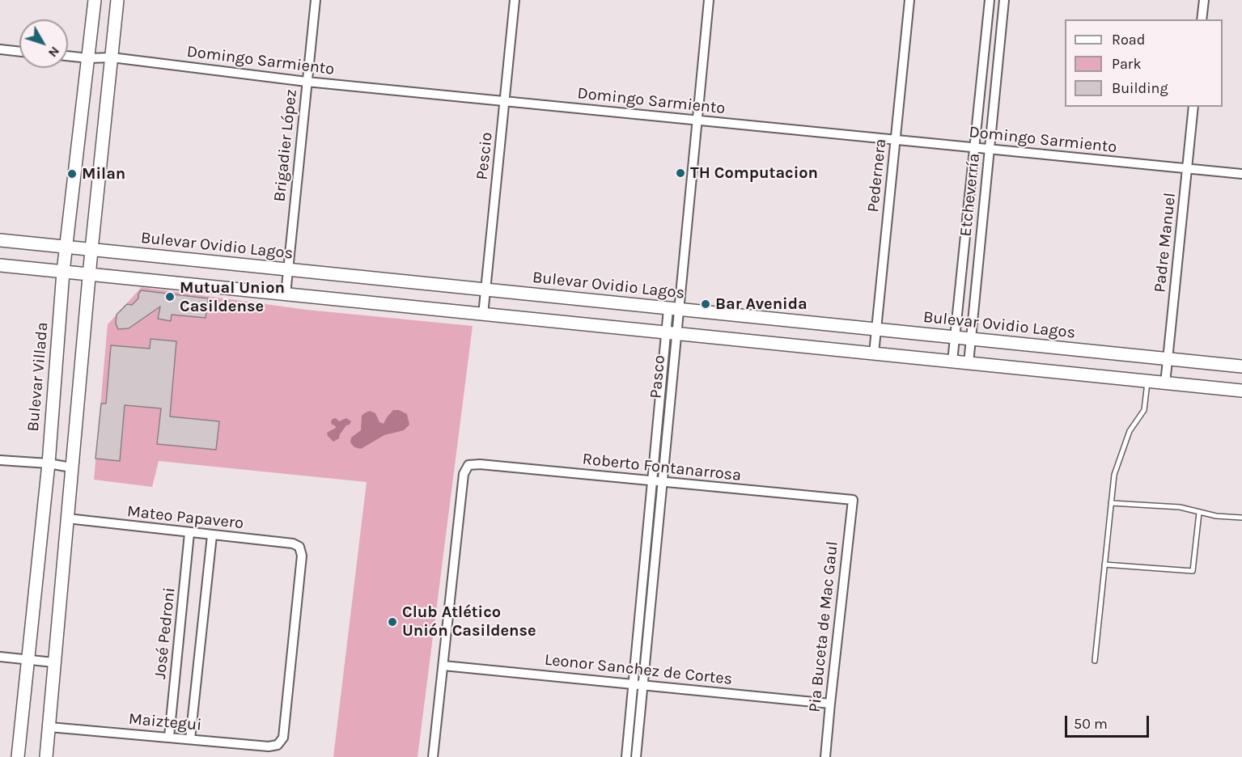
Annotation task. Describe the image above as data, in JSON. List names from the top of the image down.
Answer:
{
  "streets": {
    "main road": ["Bulevar Ovidio Lagos", "Bulevar Villada"],
    "street": [
      "Domingo Sarmiento",
      "Brigadier López",
      "Pescio",
      "Pedernera",
      "Etcheverría",
      "Padre Manuel",
      "Pasco",
      "Roberto Fontanarrosa",
      "Mateo Papavero",
      "Pia Buceta de Mac Gaul",
      "José Pedroni",
      "Leonor Sanchez de Cortes",
      "Maiztegui"
    ]
  },
  "crossings": [
    ["Domingo Sarmiento", "Brigadier López"],
    ["Domingo Sarmiento", "Pescio"],
    ["Domingo Sarmiento", "Pedernera"],
    ["Domingo Sarmiento", "Etcheverría"],
    ["Domingo Sarmiento", "Padre Manuel"],
    ["Domingo Sarmiento", "Bulevar Villada"],
    ["Domingo Sarmiento", "Pasco"],
    ["Brigadier López", "Bulevar Ovidio Lagos"],
    ["Pescio", "Bulevar Ovidio Lagos"],
    ["Pedernera", "Bulevar Ovidio Lagos"],
    ["Etcheverría", "Bulevar Ovidio Lagos"],
    ["Padre Manuel", "Bulevar Ovidio Lagos"],
    ["Bulevar Ovidio Lagos", "Bulevar Villada"],
    ["Bulevar Ovidio Lagos", "Pasco"],
    ["Pasco", "Roberto Fontanarrosa"],
    ["Pasco", "Leonor Sanchez de Cortes"],
    ["Roberto Fontanarrosa", "Pia Buceta de Mac Gaul"],
    ["Roberto Fontanarrosa", "Leonor Sanchez de Cortes"],
    ["Mateo Papavero", "José Pedroni"],
    ["Mateo Papavero", "Maiztegui"],
    ["Pia Buceta de Mac Gaul", "Leonor Sanchez de Cortes"],
    ["José Pedroni", "Maiztegui"]
  ],
  "places": [
    "TH Computacion",
    "Milan",
    "Mutual Union Casildense",
    "Bar Avenida",
    "Club Atlético Unión Casildense"
  ],
  "legend": ["Road", "Park", "Building"],
  "scale_bar": "50 m",
  "north": "bottom right"
}
